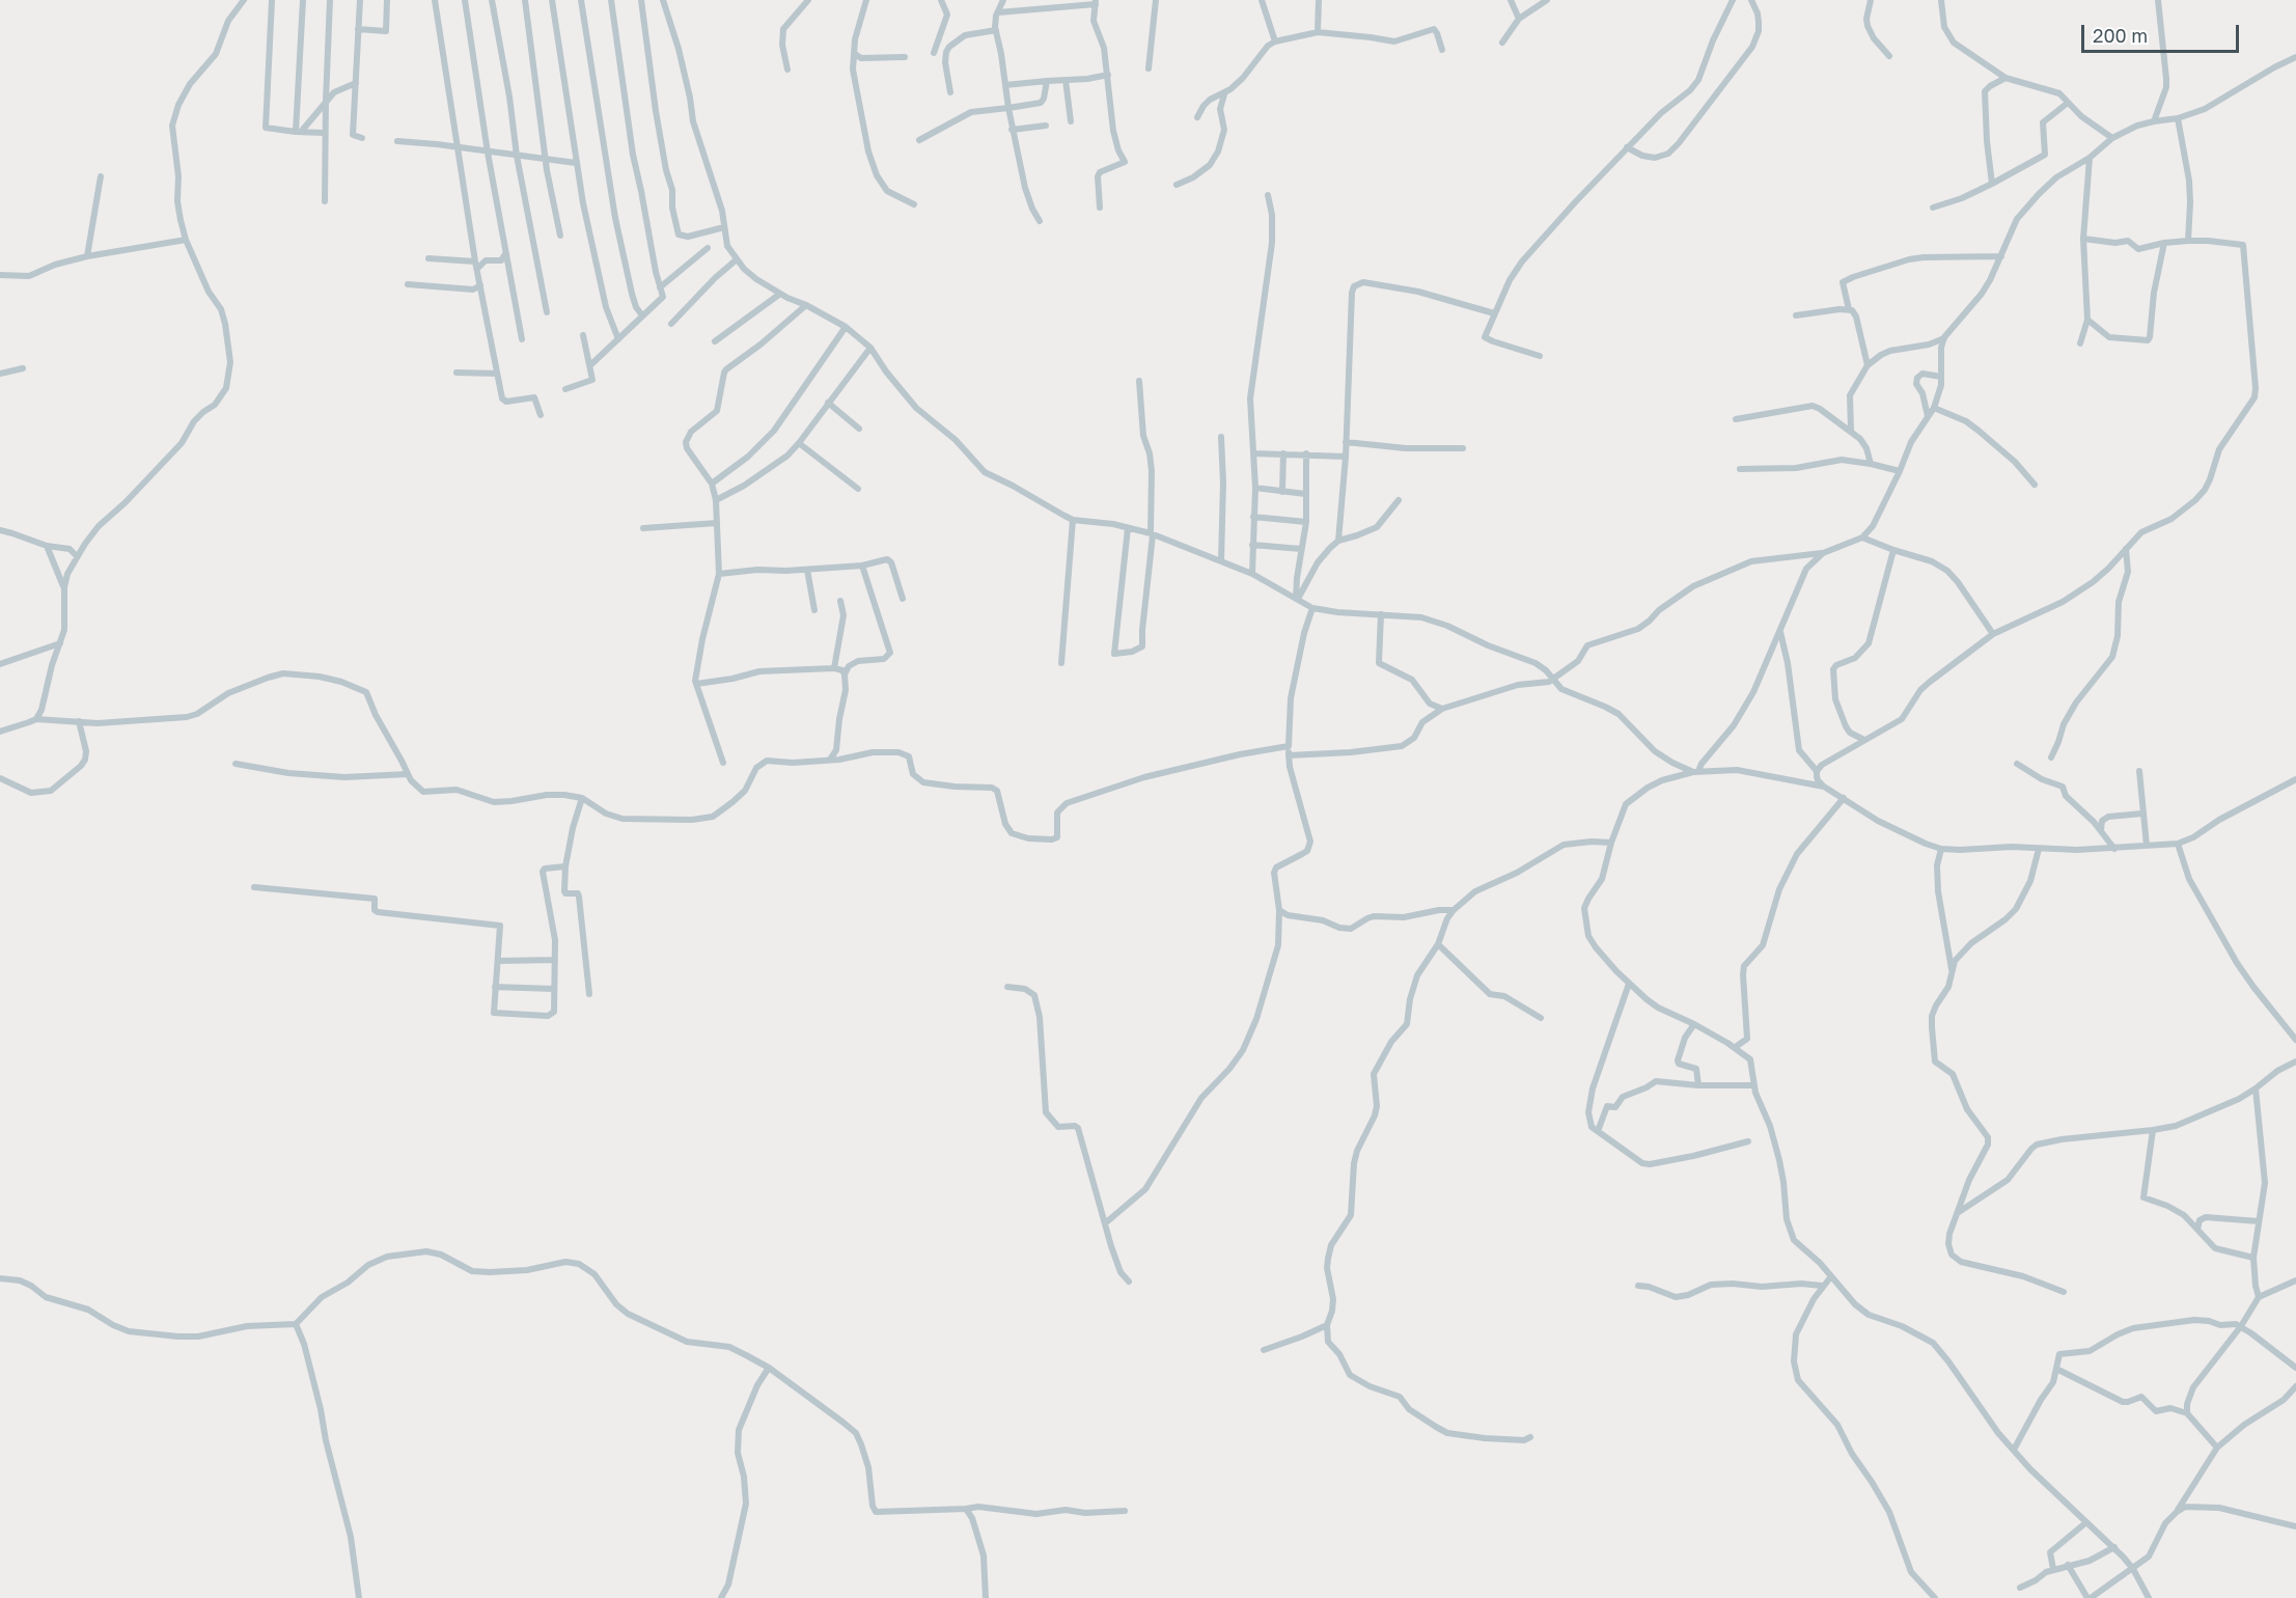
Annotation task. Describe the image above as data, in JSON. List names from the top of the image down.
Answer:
{
  "scale_bar": "200 m"
}
